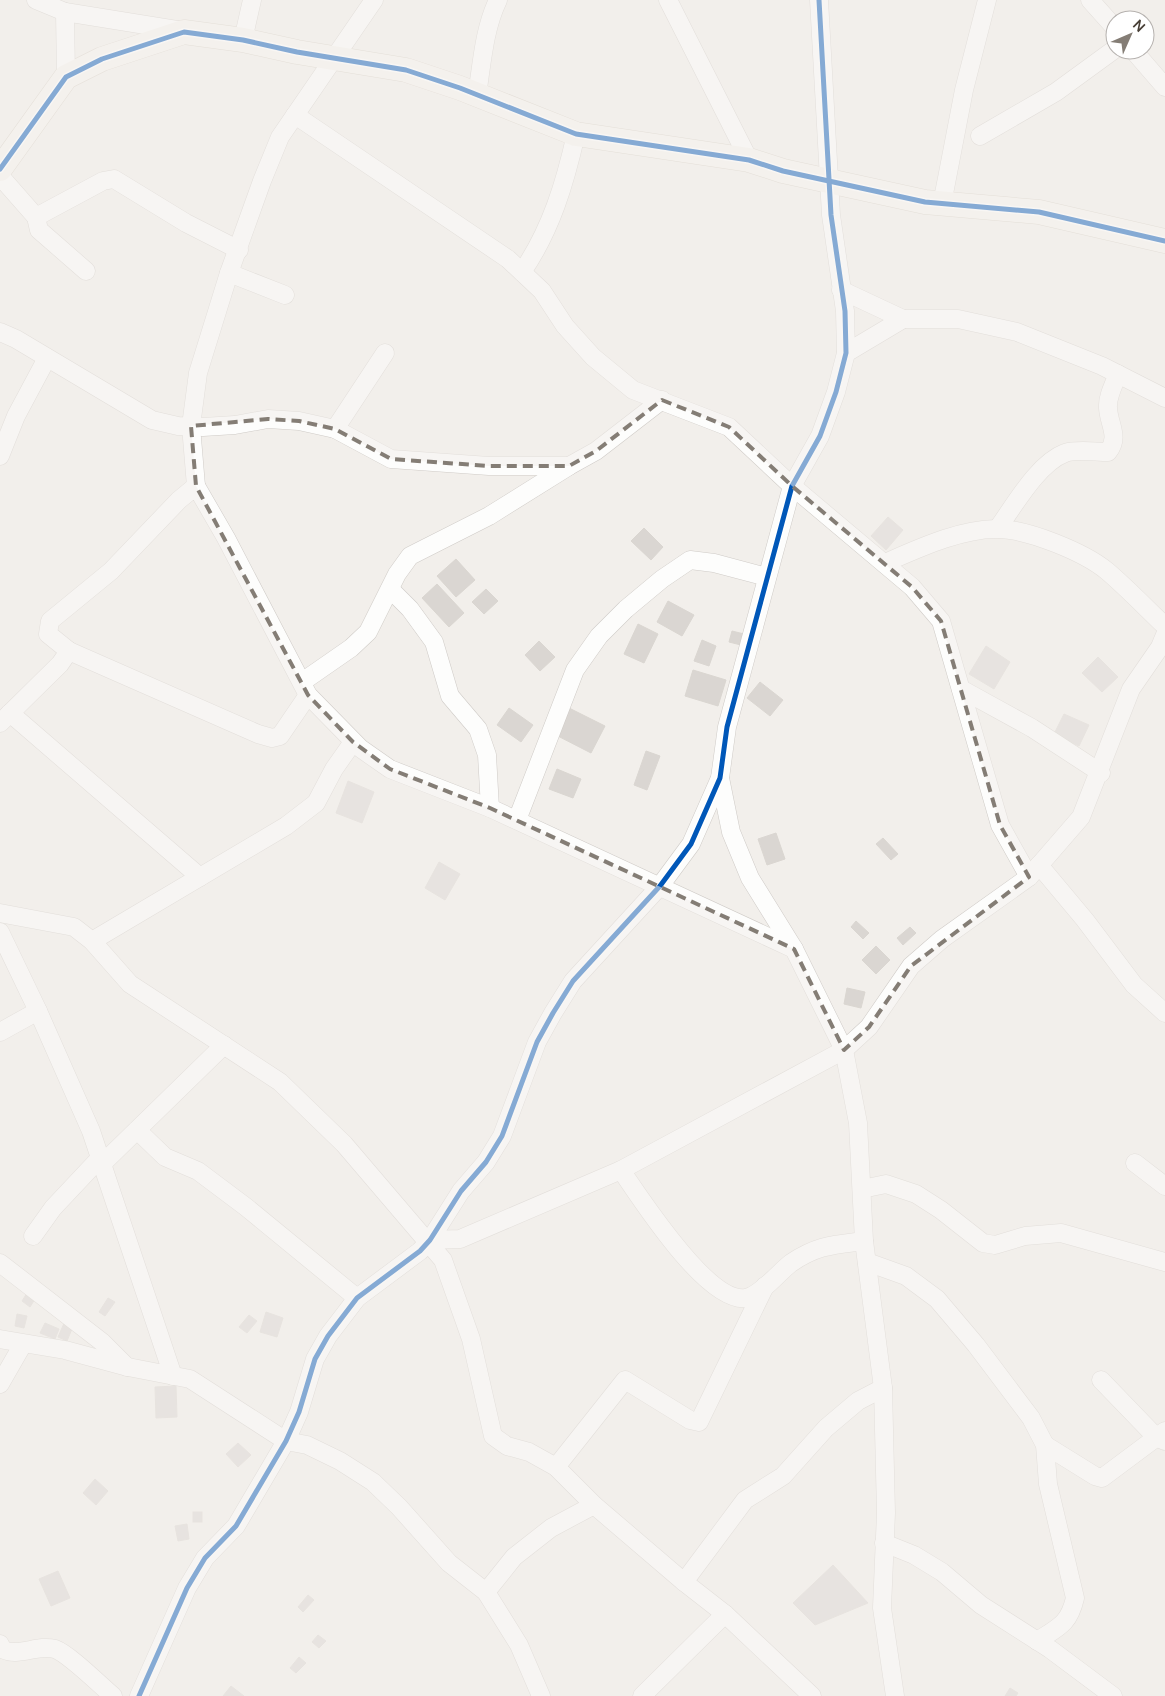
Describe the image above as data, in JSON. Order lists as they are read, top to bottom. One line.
{"north":"top right"}
